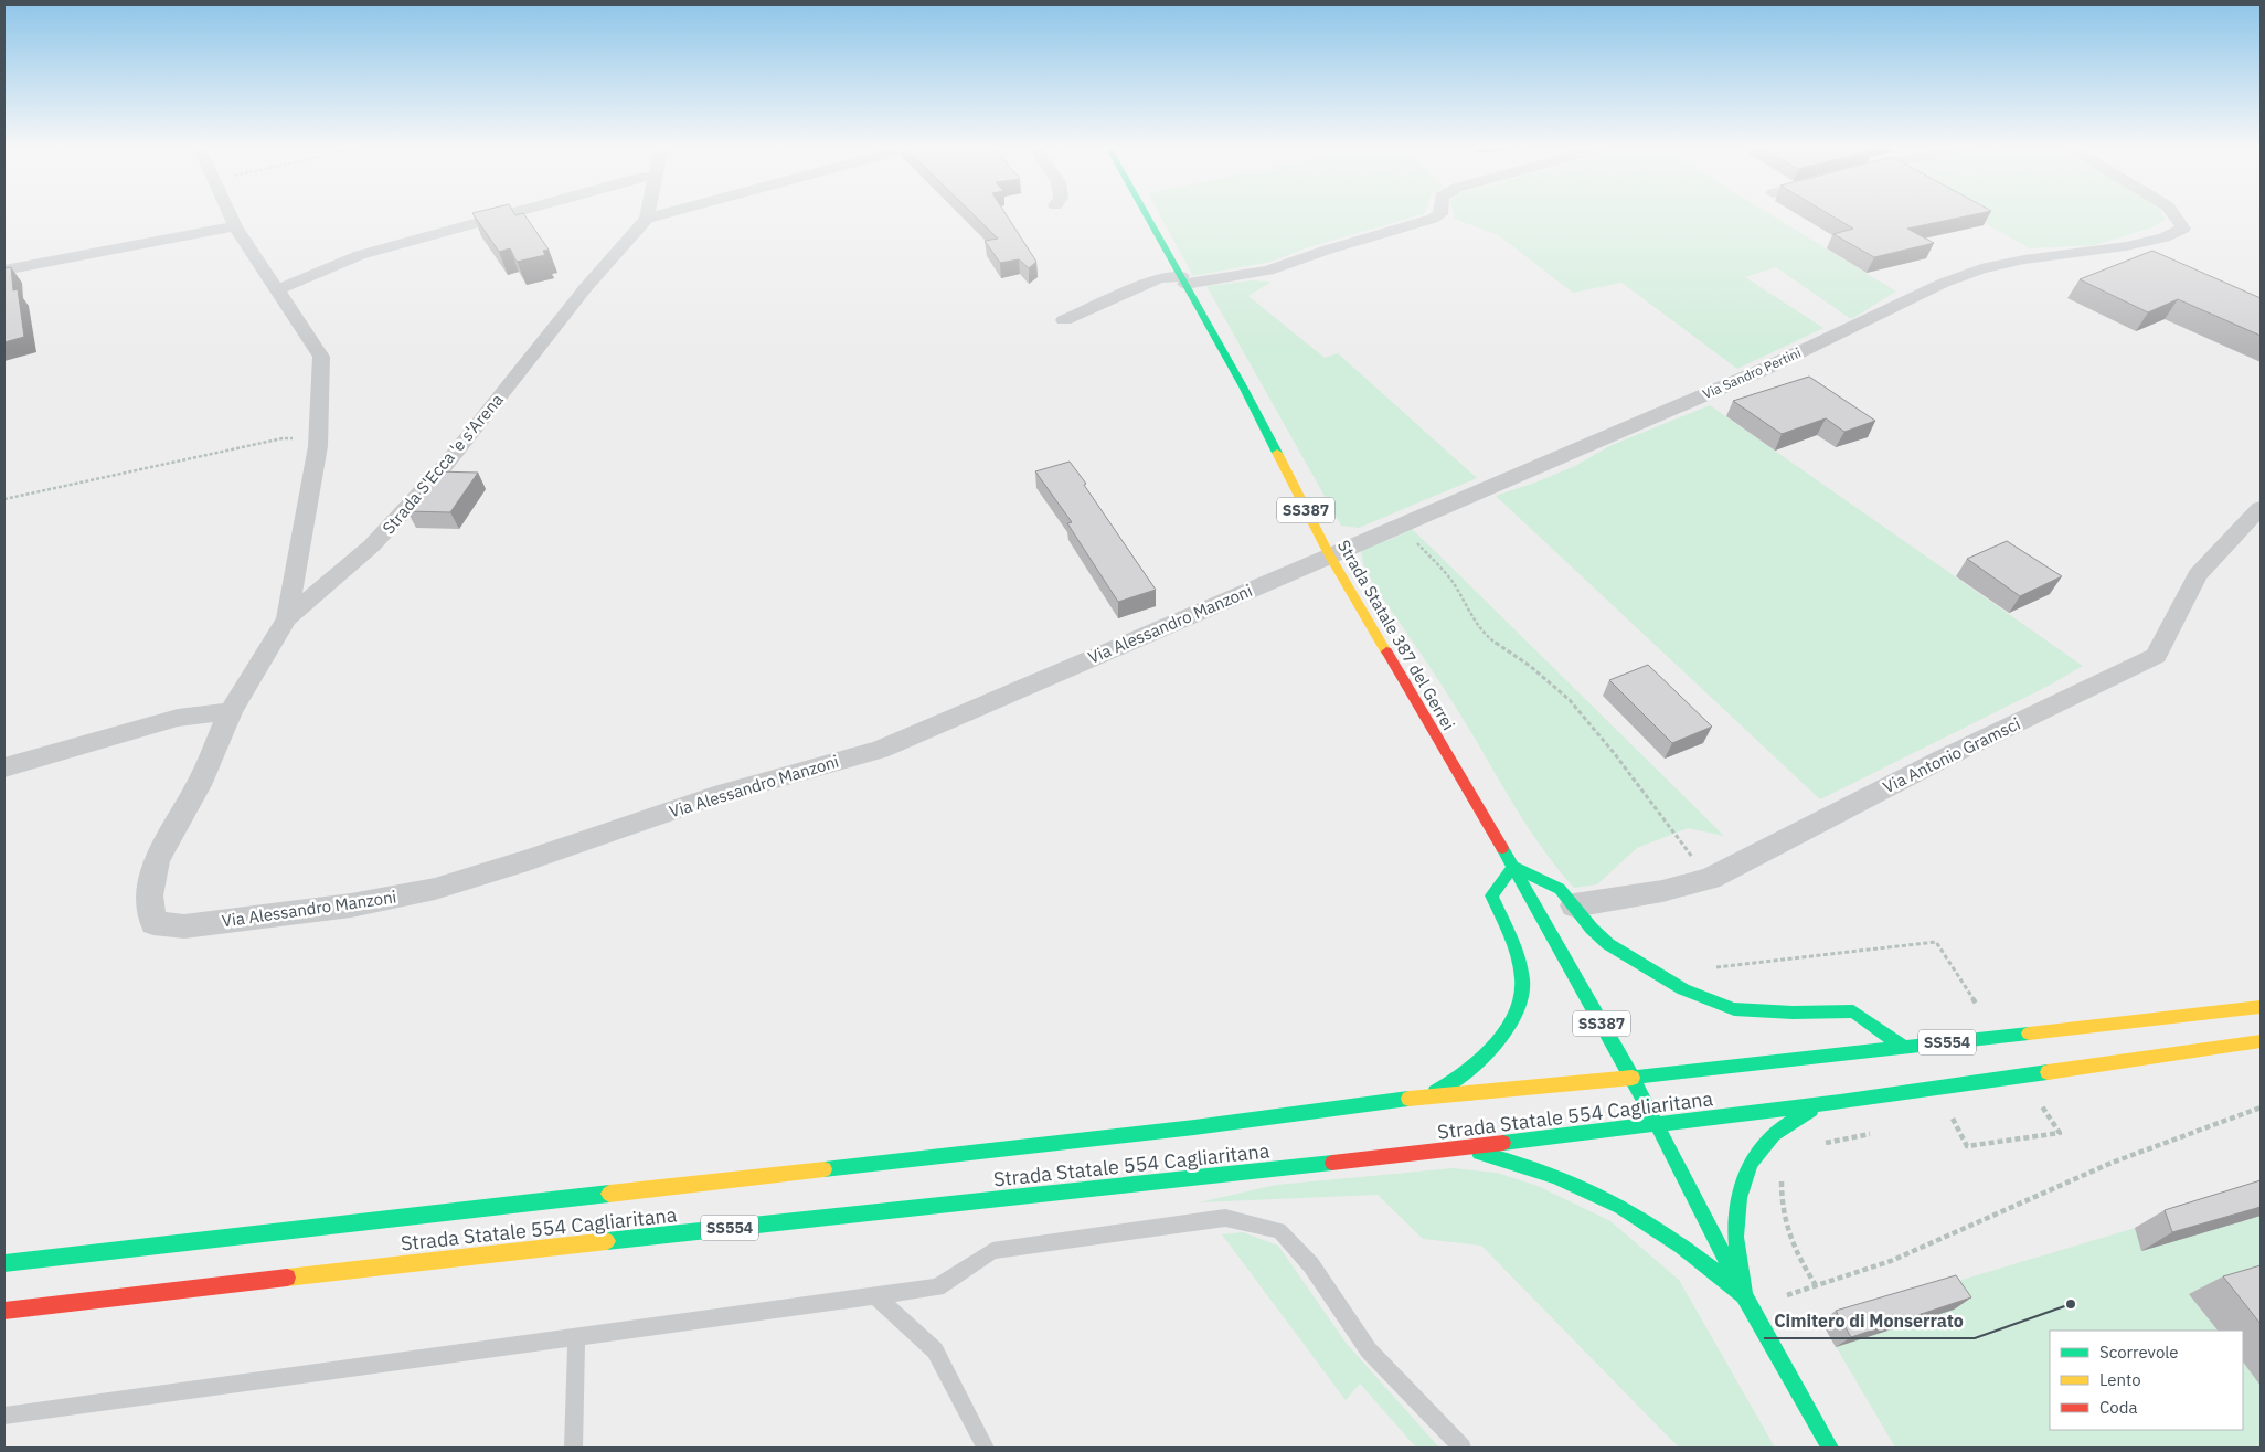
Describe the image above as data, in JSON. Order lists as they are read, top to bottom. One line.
{"streets":{"main road":["SS387","Strada Statale 387 del Gerrei","SS554","Strada Statale 554 Cagliaritana"],"street":["Via Sandro Pertini","Strada S'Ecca 'e s'Arena","Via Alessandro Manzoni","Via Antonio Gramsci"]},"crossings":[["Via Sandro Pertini","Via Alessandro Manzoni"],["Via Sandro Pertini","Strada Statale 387 del Gerrei"],["Strada S'Ecca 'e s'Arena","Via Alessandro Manzoni"],["Via Alessandro Manzoni","Strada Statale 387 del Gerrei"],["Strada Statale 387 del Gerrei","Strada Statale 554 Cagliaritana"]],"places":["Cimitero di Monserrato"],"legend":["Scorrevole","Lento","Coda"]}
